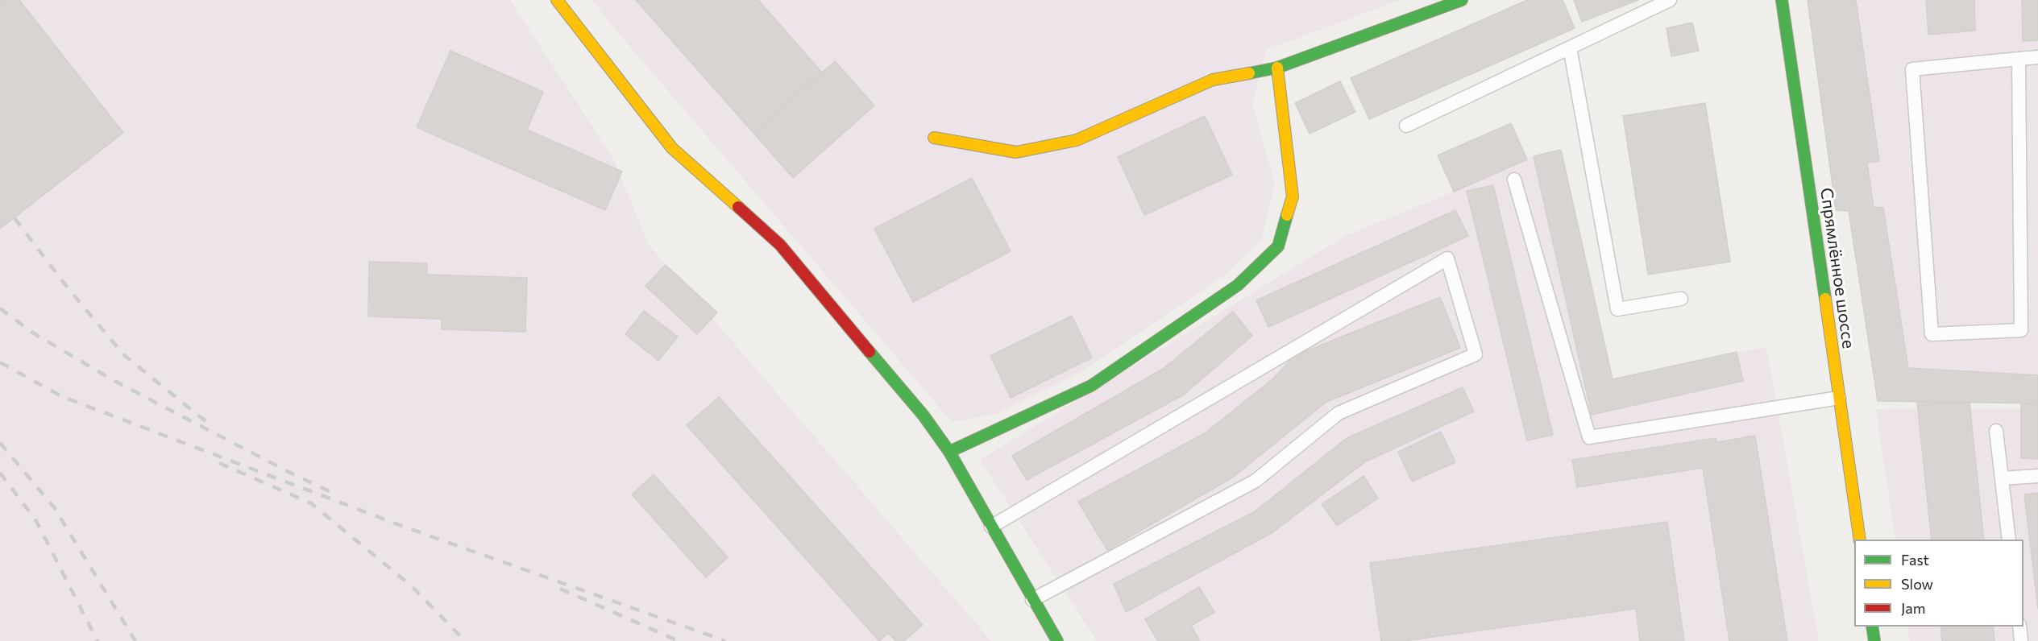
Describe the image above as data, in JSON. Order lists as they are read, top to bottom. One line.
{"streets":{"street":["Спрямлённое шоссе"]},"legend":["Fast","Slow","Jam"]}
